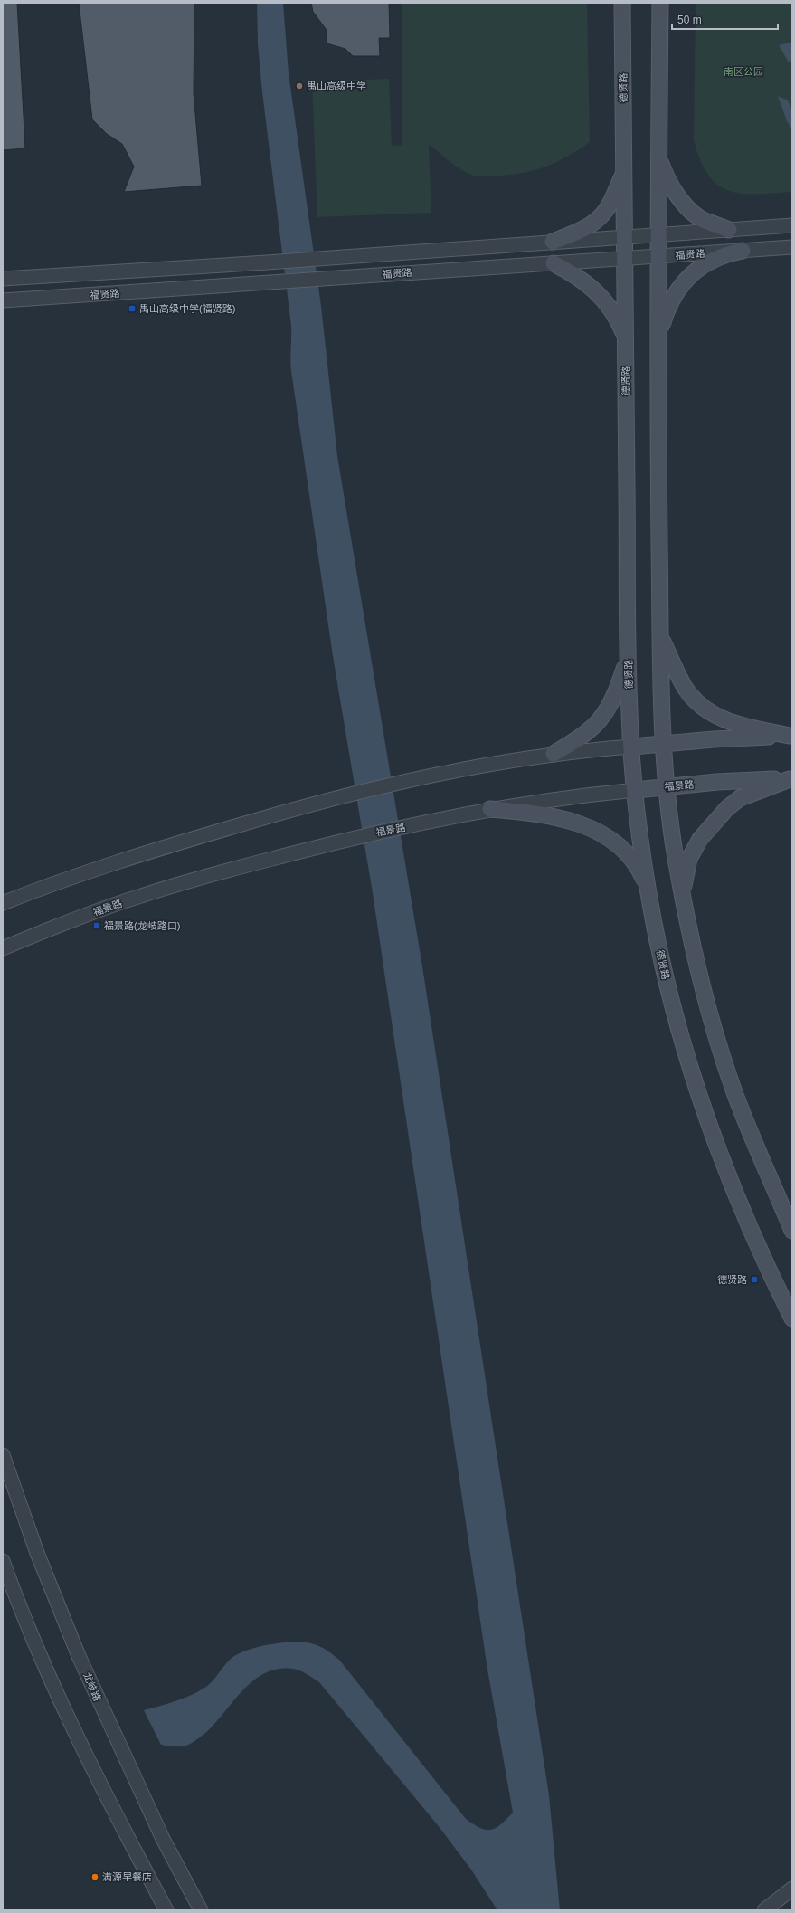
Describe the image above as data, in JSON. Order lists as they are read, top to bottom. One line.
{"streets":{"main road":["德贤路","福景路"],"street":["福贤路","龙岐路"]},"crossings":[["德贤路","福贤路"],["德贤路","福景路"]],"parks":["南区公园"],"places":{"other":["禺山高级中学","满源早餐店"],"transit":["禺山高级中学(福贤路)","福景路(龙岐路口)","德贤路"]},"scale_bar":"50 m"}
